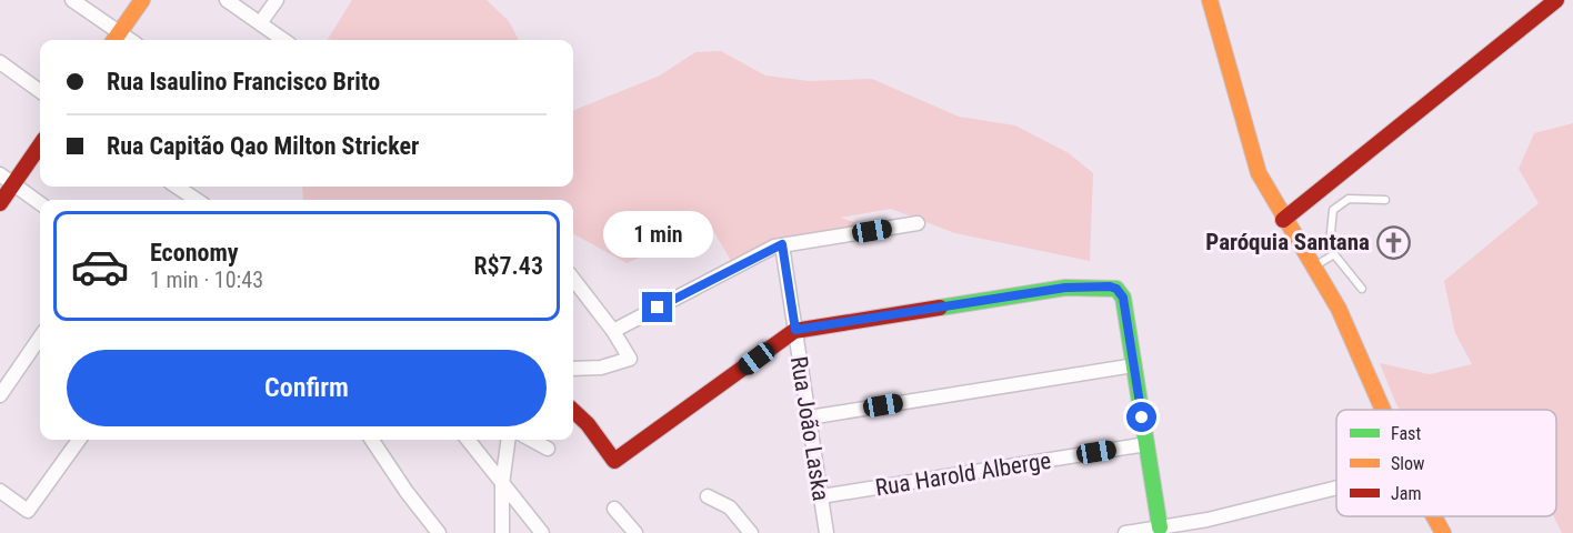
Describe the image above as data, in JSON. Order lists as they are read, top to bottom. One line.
{"streets":{"street":["Rua João Laska","Rua Harold Alberge"]},"crossings":[["Rua João Laska","Rua Harold Alberge"]],"places":{"church":["Paróquia Santana"]},"legend":["Fast","Slow","Jam"],"page":{"banner":["Rua Isaulino Francisco Brito","Rua Capitão Qao Milton Stricker"],"bubble":"1 min","list":[{"name":"Economy","note":"1 min · 10:43","value":"R$7.43"}],"buttons":"Confirm"}}
